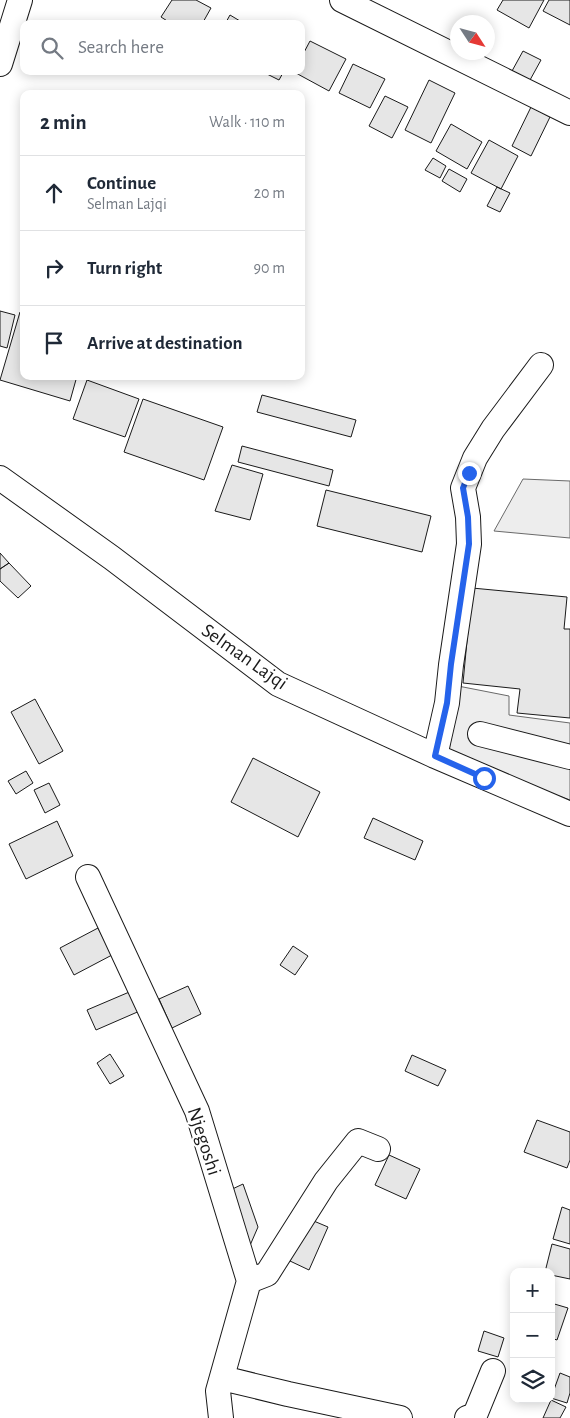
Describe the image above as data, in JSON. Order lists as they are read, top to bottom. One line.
{"streets":{"street":["Selman Lajqi","Njegoshi"]},"north":"bottom right","page":{"search":"Search here","heading":["2 min","Walk · 110 m"],"list":[["Continue","Selman Lajqi","20 m"],["Turn right","90 m"],"Arrive at destination"],"map_buttons":["+","−"]}}
